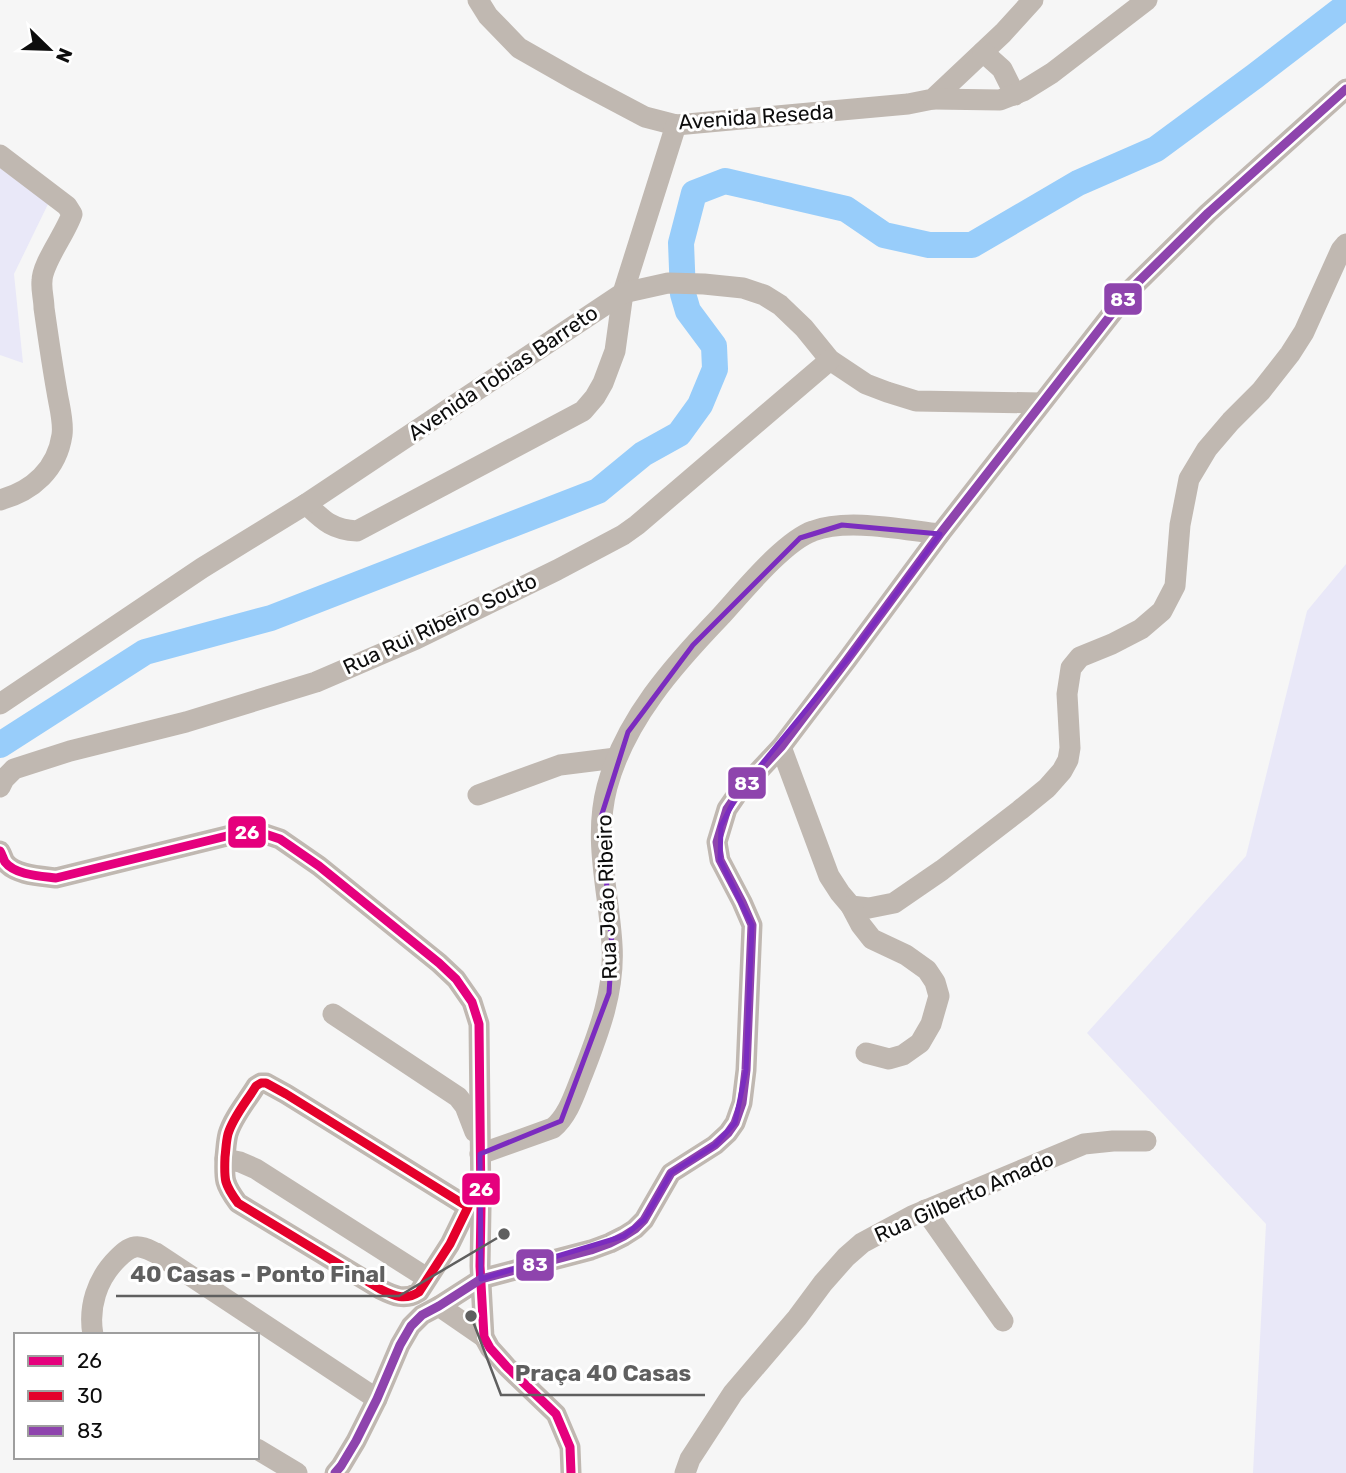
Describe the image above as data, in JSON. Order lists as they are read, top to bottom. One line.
{"streets":{"street":["Avenida Reseda","Avenida Tobias Barreto","Rua Rui Ribeiro Souto","Rua João Ribeiro","Rua Gilberto Amado"]},"crossings":[["Avenida Tobias Barreto","Rua Rui Ribeiro Souto"]],"places":["40 Casas - Ponto Final","Praça 40 Casas"],"lines":["transit line 83","transit line 26","transit line 30"],"legend":["26","30","83"],"north":"bottom right"}
